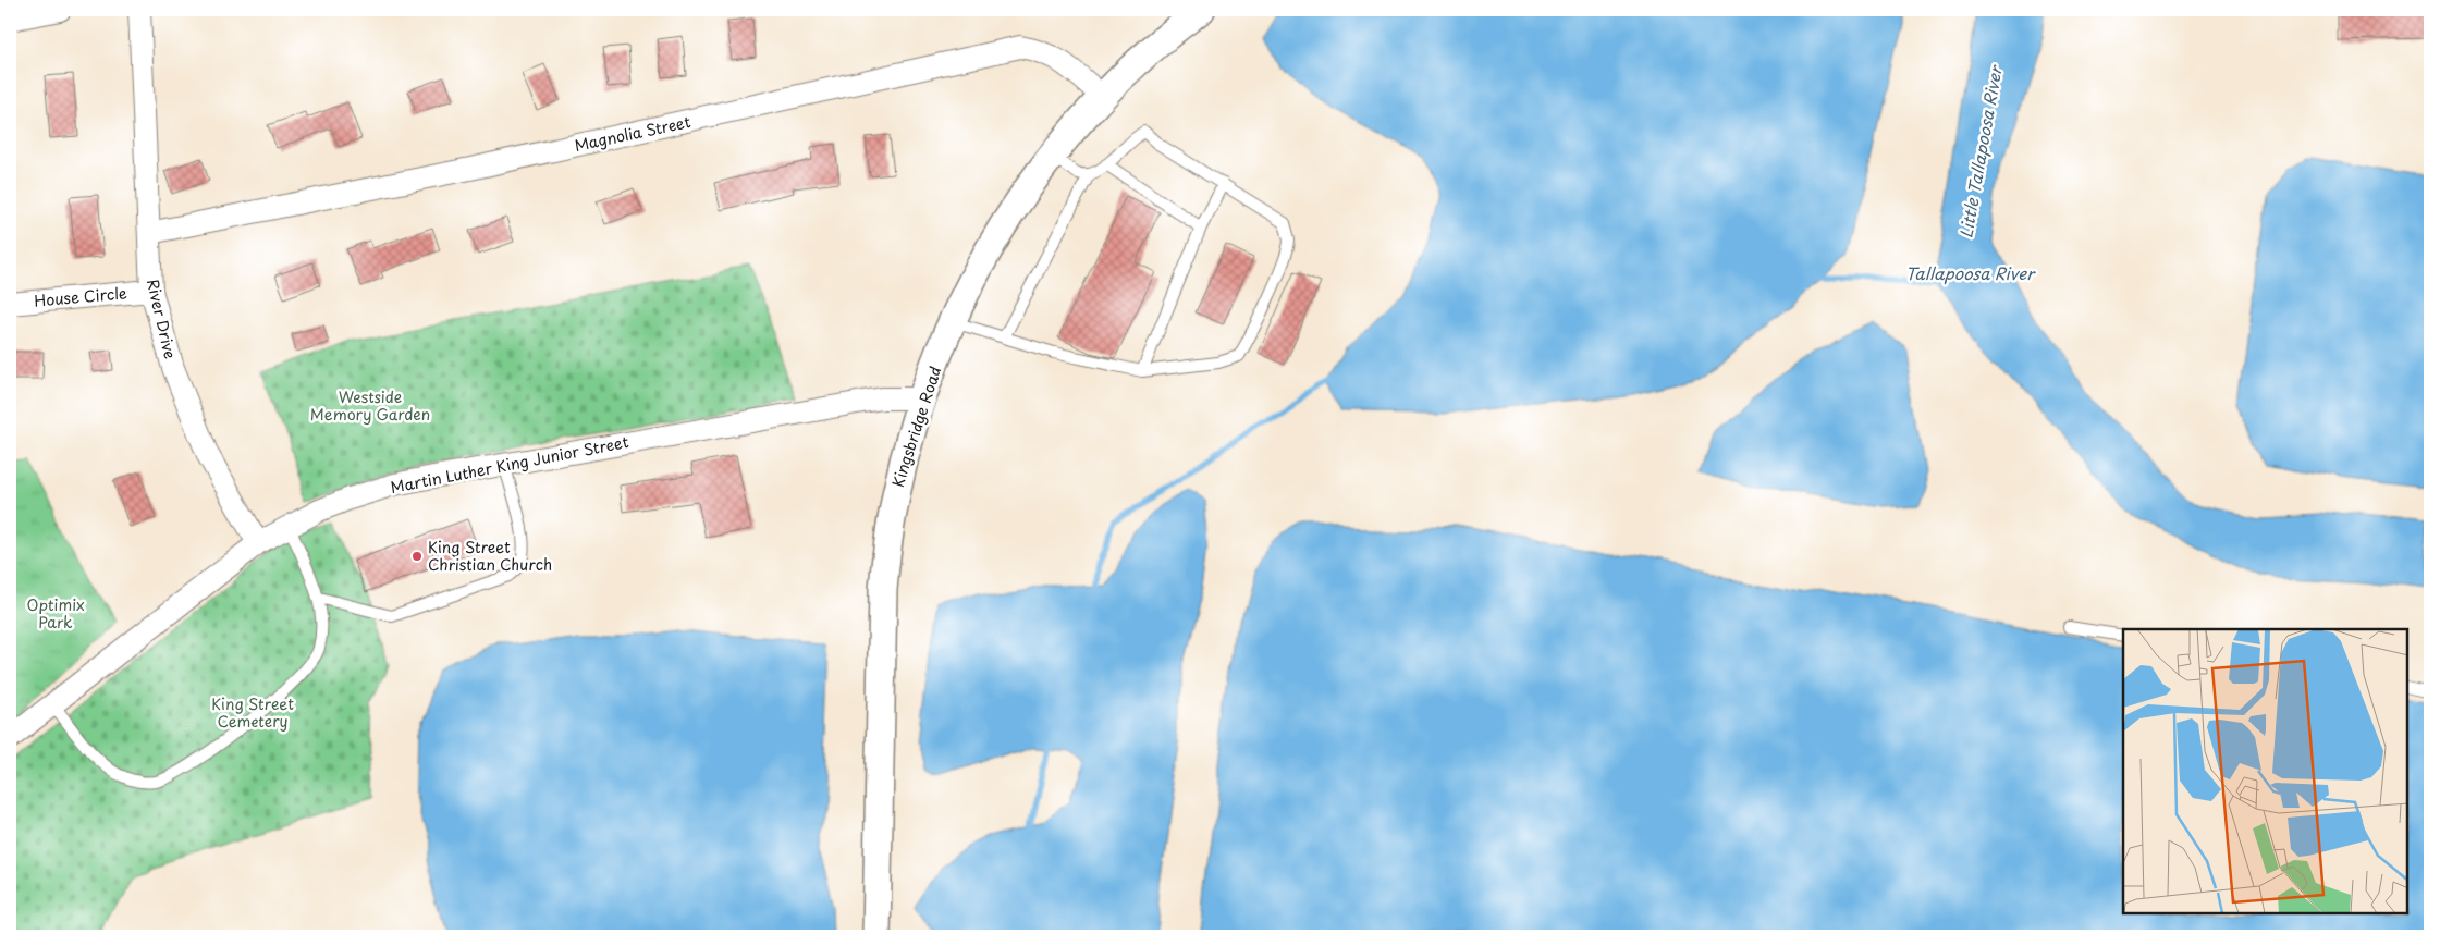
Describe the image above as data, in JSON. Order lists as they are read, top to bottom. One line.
{"streets":{"street":["Magnolia Street","House Circle","River Drive","Kingsbridge Road","Martin Luther King Junior Street"]},"crossings":[["Magnolia Street","River Drive"],["Magnolia Street","Kingsbridge Road"],["House Circle","River Drive"],["River Drive","Martin Luther King Junior Street"],["Kingsbridge Road","Martin Luther King Junior Street"]],"water":["Little Tallapoosa River","Tallapoosa River"],"parks":["Westside Memory Garden","Optimix Park","King Street Cemetery"],"places":["King Street Christian Church"]}
